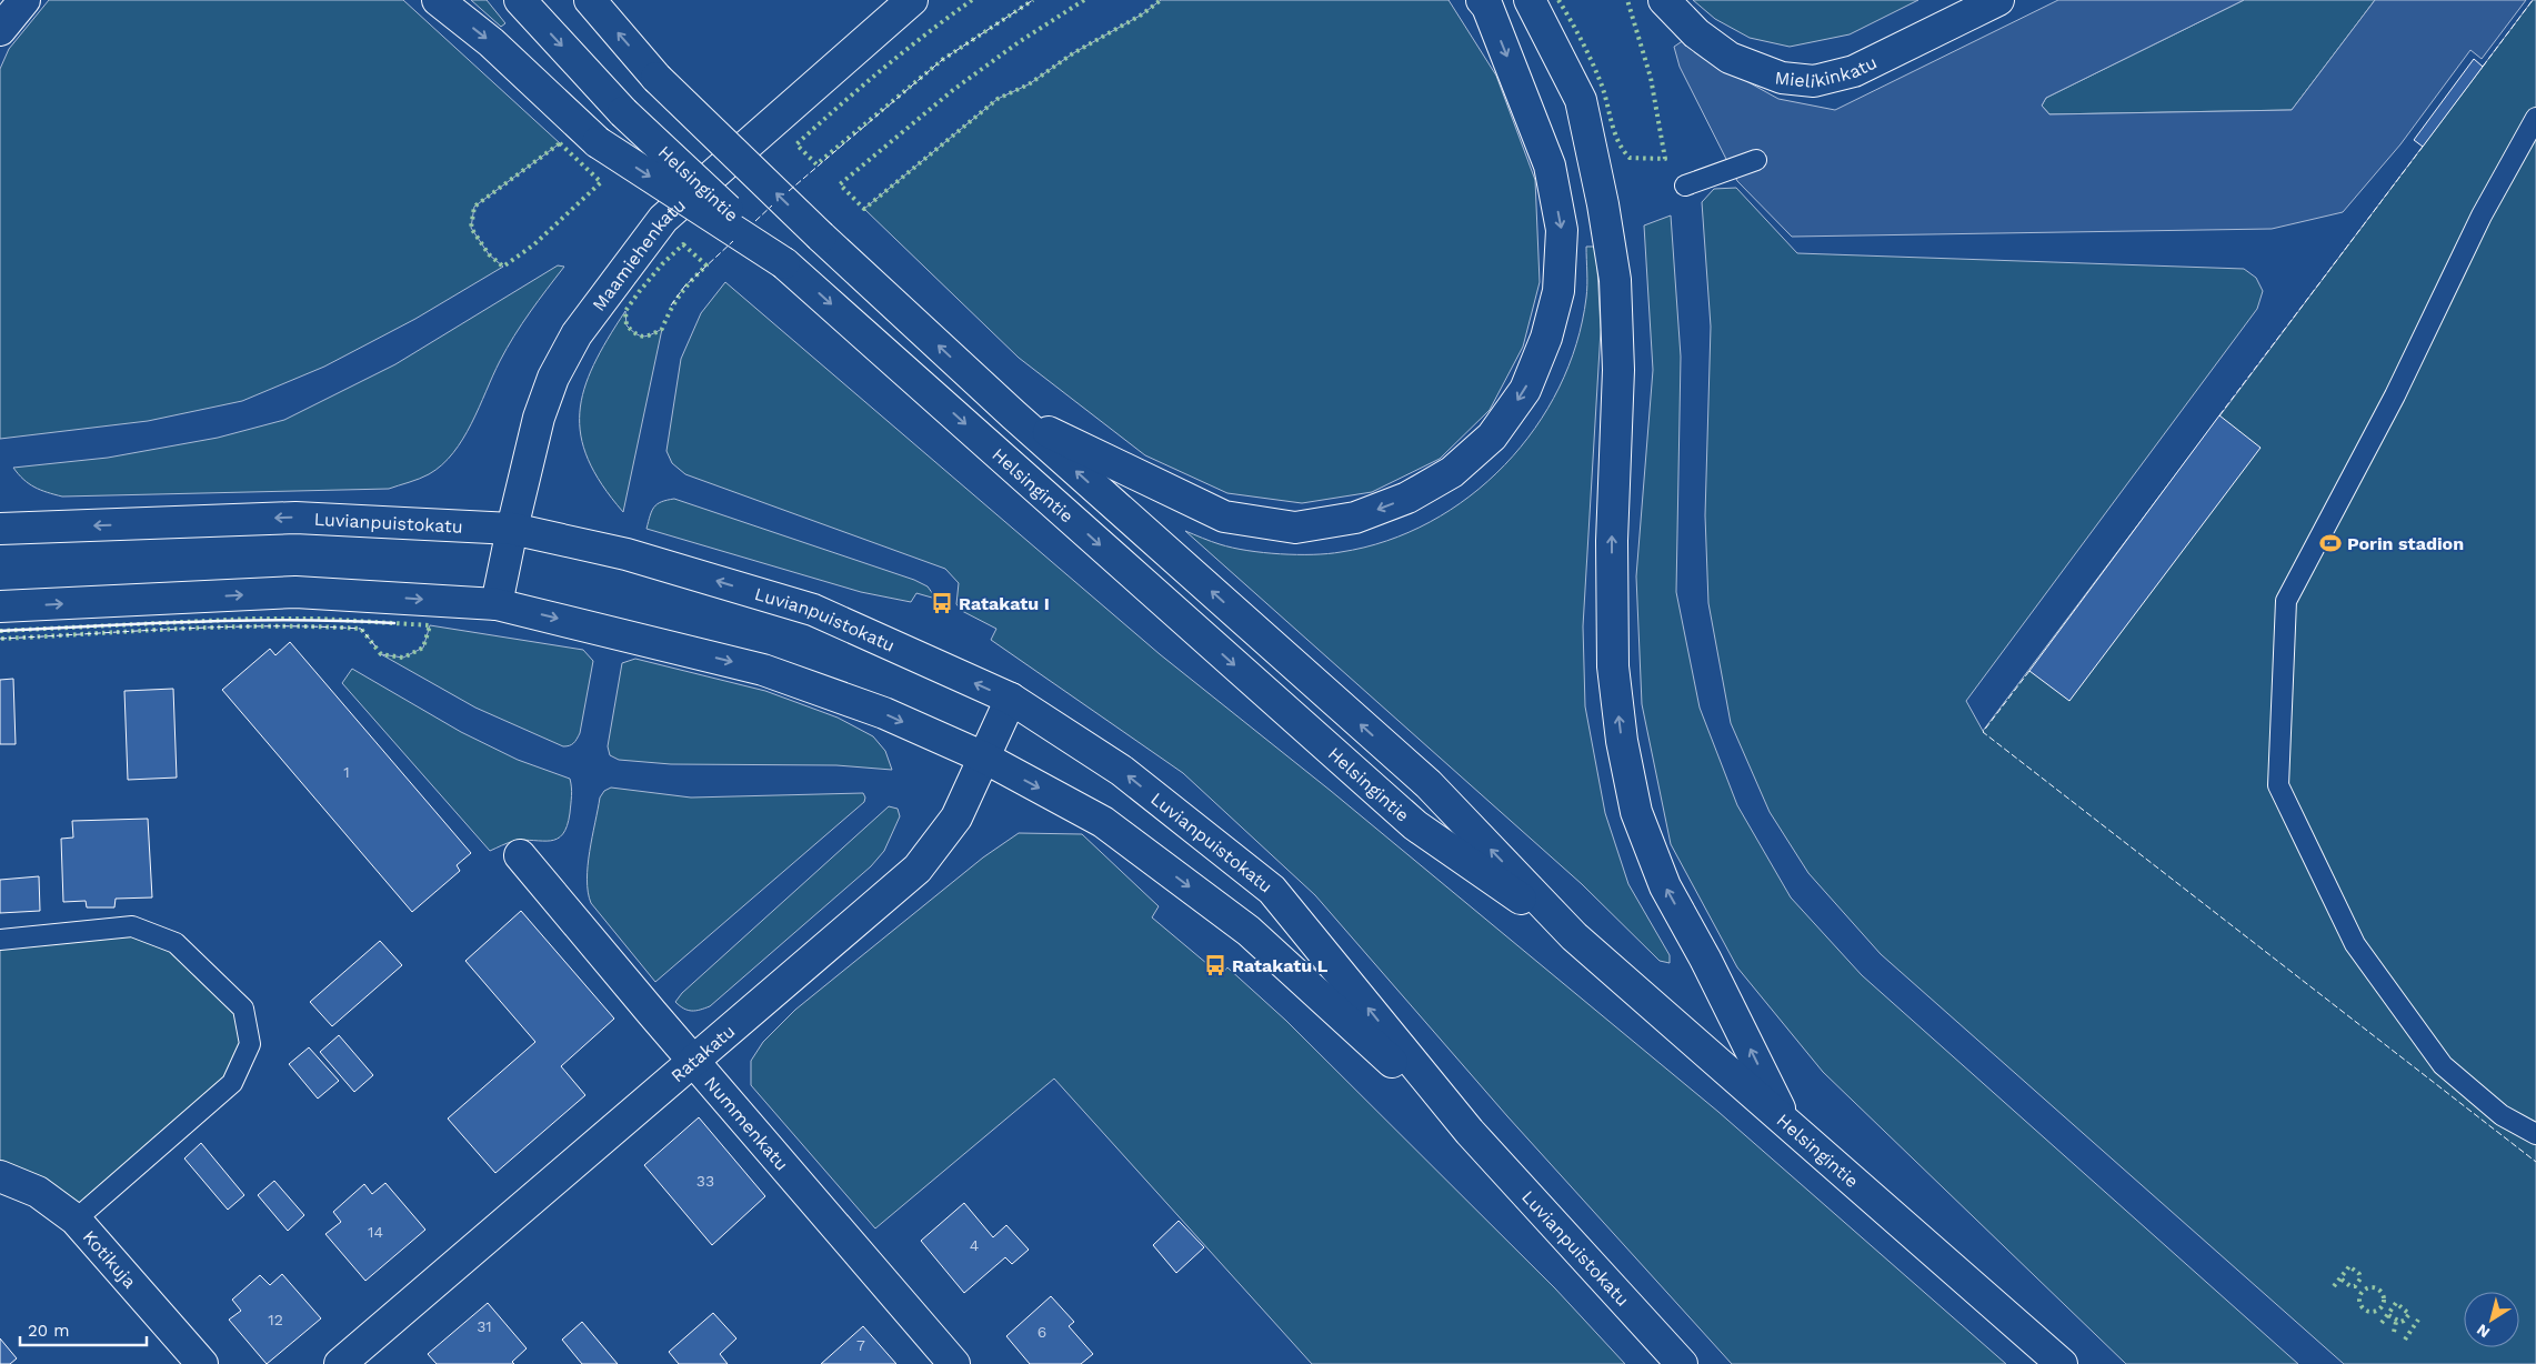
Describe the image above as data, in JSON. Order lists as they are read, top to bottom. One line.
{"streets":{"main road":["Mielikinkatu","Helsingintie","Maamiehenkatu","Luvianpuistokatu","Ratakatu","Nummenkatu","Kotikuja"]},"crossings":[["Maamiehenkatu","Luvianpuistokatu"],["Luvianpuistokatu","Ratakatu"],["Ratakatu","Nummenkatu"]],"places":{"sports":["Porin stadion"],"bus stop":["Ratakatu I","Ratakatu L"]},"house_numbers":["1","33","14","4","12","31","6","7"],"scale_bar":"20 m","north":"bottom left"}
